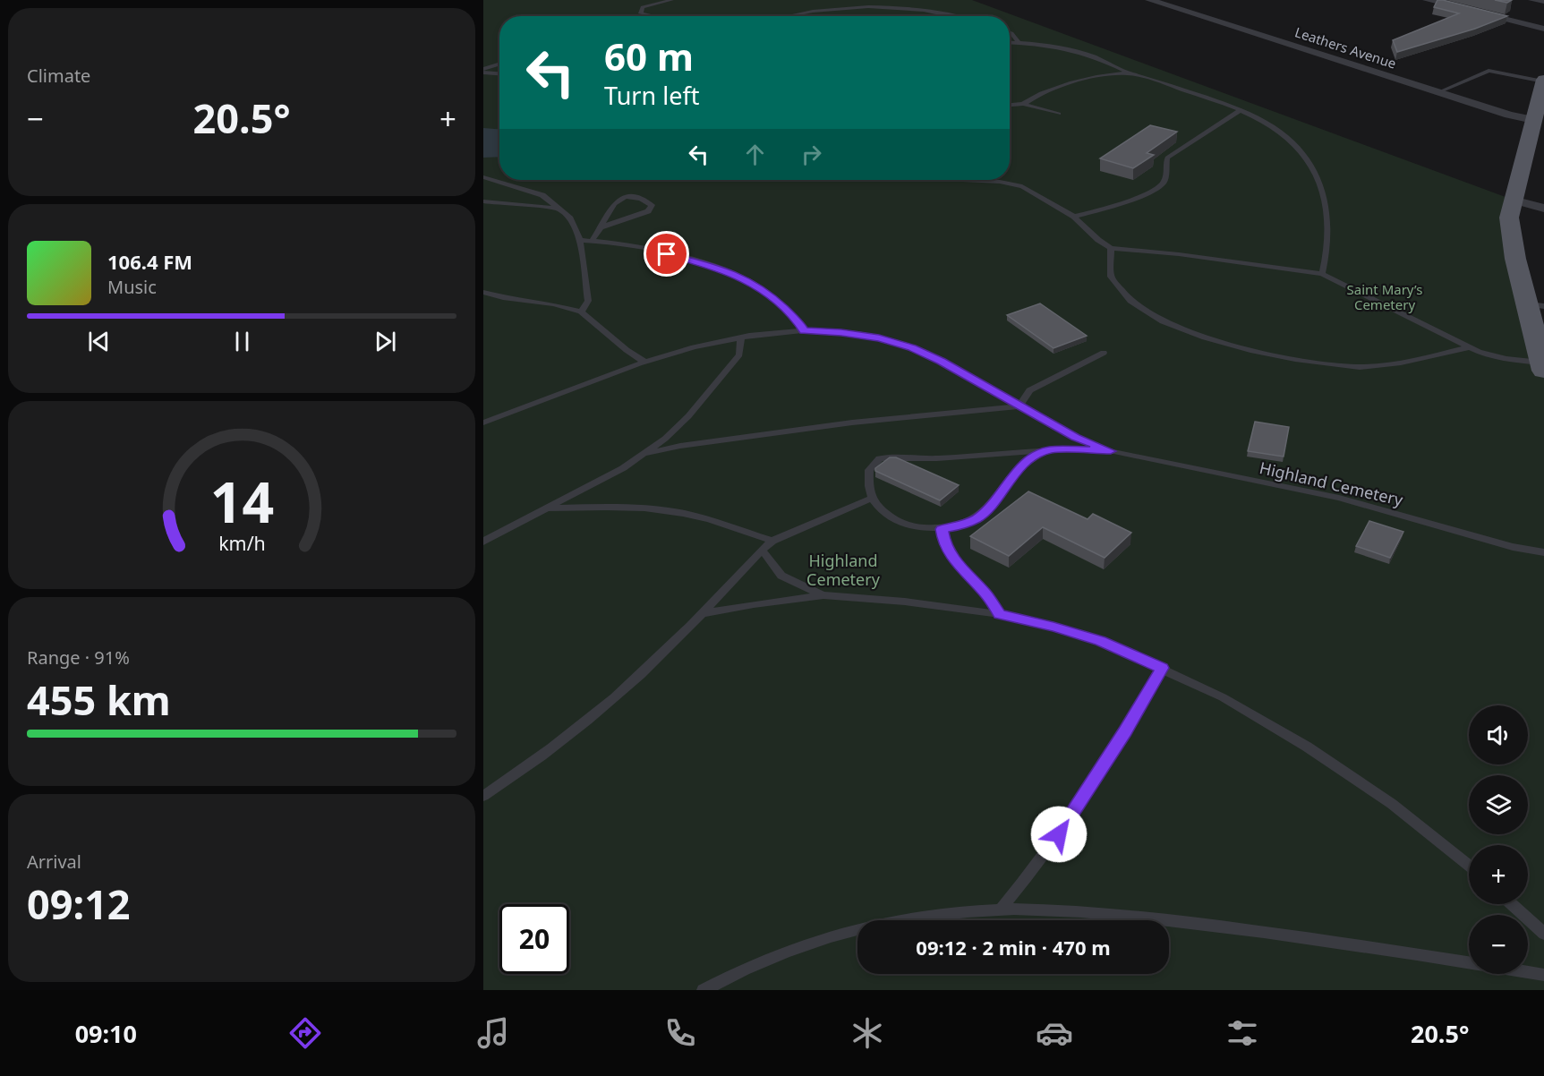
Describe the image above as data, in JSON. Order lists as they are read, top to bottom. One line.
{"streets":{"street":["Leathers Avenue"],"lane":["Highland Cemetery"]},"parks":["Saint Mary’s Cemetery","Highland Cemetery"],"page":{"tile":["Climate",["Range · 91%","455 km"],["Arrival","09:12"]],"turn":["60 m","Turn left"],"heat":["−","20.5°","+"],"song":["106.4 FM","Music"],"map_buttons":["+","−"],"limit":"20","trip":"09:12 · 2 min · 470 m","tabs":["09:10","20.5°"],"gauge":["14","km/h"]}}
